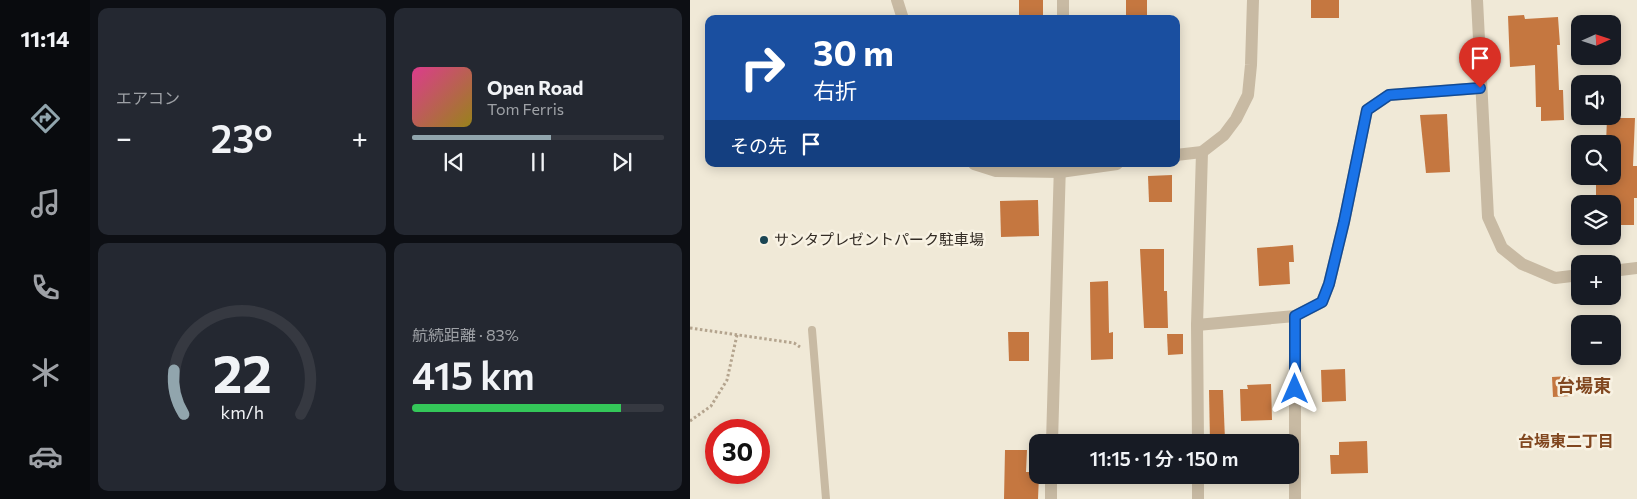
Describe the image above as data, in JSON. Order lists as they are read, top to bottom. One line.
{"districts":["台場東","台場東二丁目"],"places":["サンタプレゼントパーク駐車場"],"north":"right","page":{"tabs":"11:14","tile":["エアコン",["航続距離 · 83%","415 km"]],"map_buttons":["+","−"],"turn":["30 m","右折"],"song":["Open Road","Tom Ferris"],"heat":["−","23°","+"],"then":"その先","limit":"30","trip":"11:15 · 1 分 · 150 m","gauge":["22","km/h"]}}
